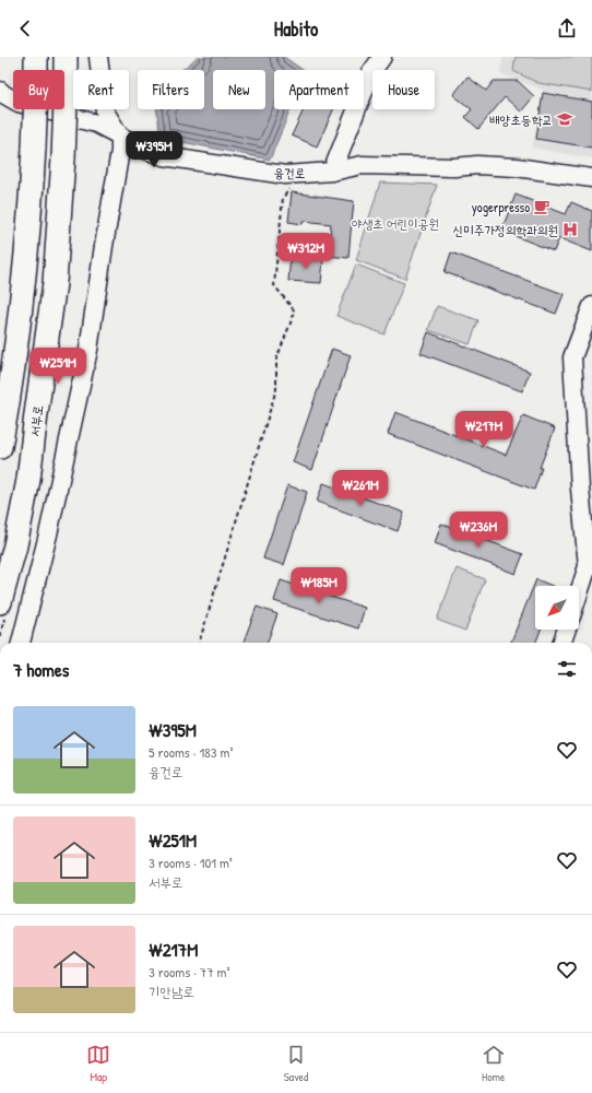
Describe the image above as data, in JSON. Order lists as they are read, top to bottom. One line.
{"streets":{"main road":["서부로"],"street":["융건로"]},"parks":["야생초 어린이공원"],"places":{"school or university":["배양초등학교"],"cafe":["yogerpresso"],"hospital":["신미주가정의학과의원"]},"north":"bottom left","page":{"header":"Habito","chip":["Buy","Rent","Filters","New","Apartment","House"],"price":["₩395M","₩312M","₩251M","₩217M","₩261M","₩236M","₩185M"],"heading":"7 homes","list":[{"name":"₩395M","note":"5 rooms · 183 m² · 융건로"},{"name":"₩251M","note":"3 rooms · 101 m² · 서부로"},{"name":"₩217M","note":"3 rooms · 77 m² · 기안남로"}],"tabs":["Map","Saved","Home"]}}
